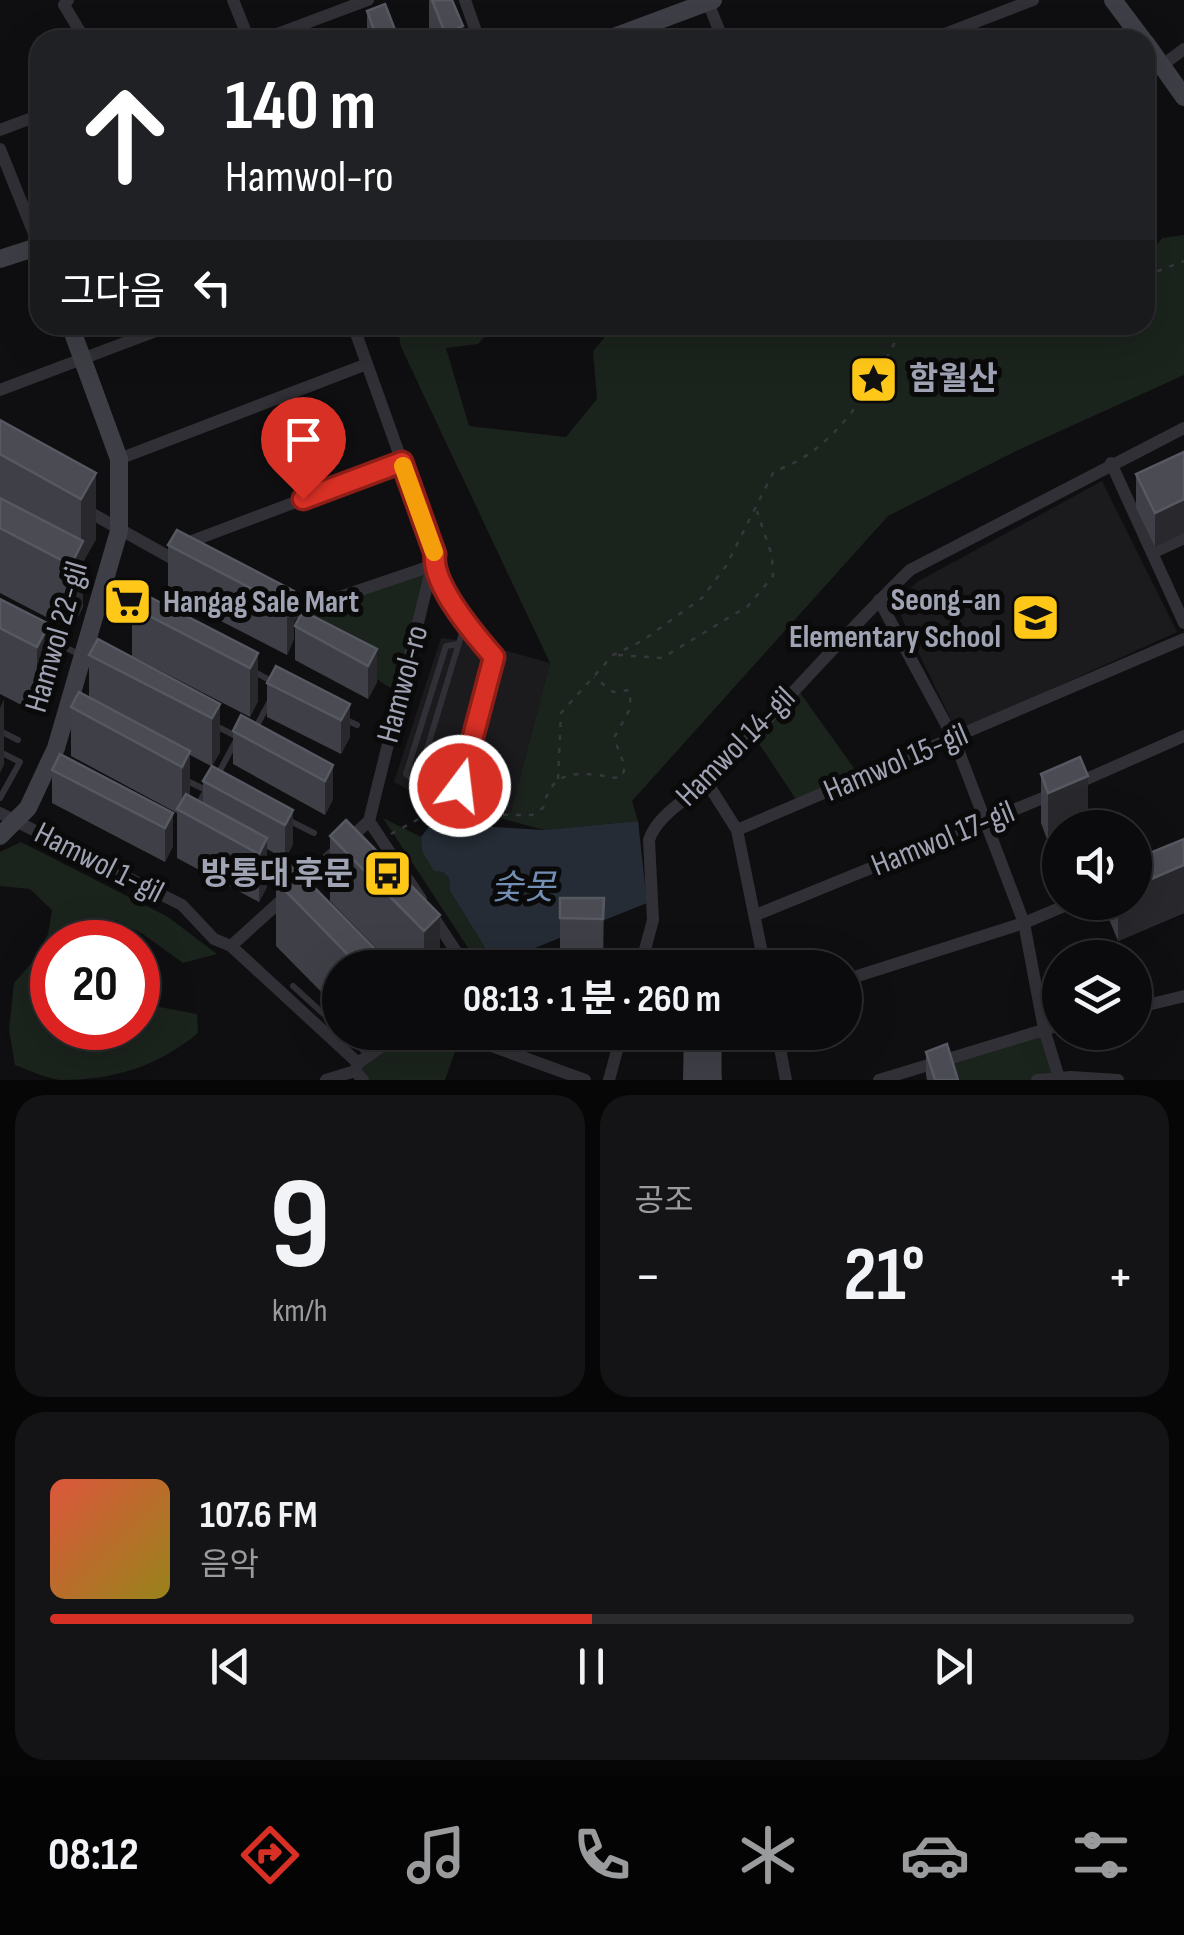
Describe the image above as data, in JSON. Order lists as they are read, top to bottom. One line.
{"streets":{"street":["Hamwol 22-gil","Hamwol-ro","Hamwol 14-gil","Hamwol 15-gil","Hamwol 17-gil","Hamwol 1-gil"]},"crossings":[["Hamwol 22-gil","Hamwol 1-gil"]],"water":["숯못"],"places":{"place":["함월산"],"supermarket":["Hangag Sale Mart"],"school or university":["Seong-an Elementary School"],"bus stop":["방통대 후문"]},"page":{"turn":["140 m","Hamwol-ro"],"then":"그다음","limit":"20","trip":"08:13 · 1 분 · 260 m","tile":[["9","km/h"],"공조"],"heat":["−","21°","+"],"song":["107.6 FM","음악"],"tabs":"08:12"}}
